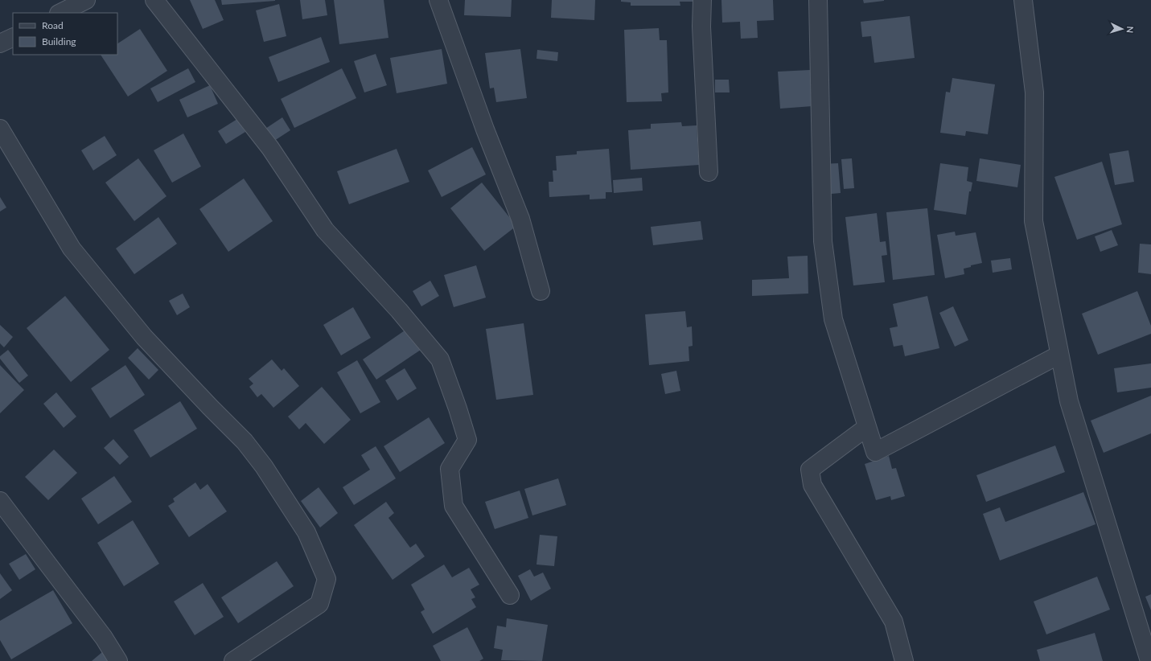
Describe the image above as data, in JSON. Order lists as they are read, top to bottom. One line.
{"legend":["Road","Building"],"north":"right"}
